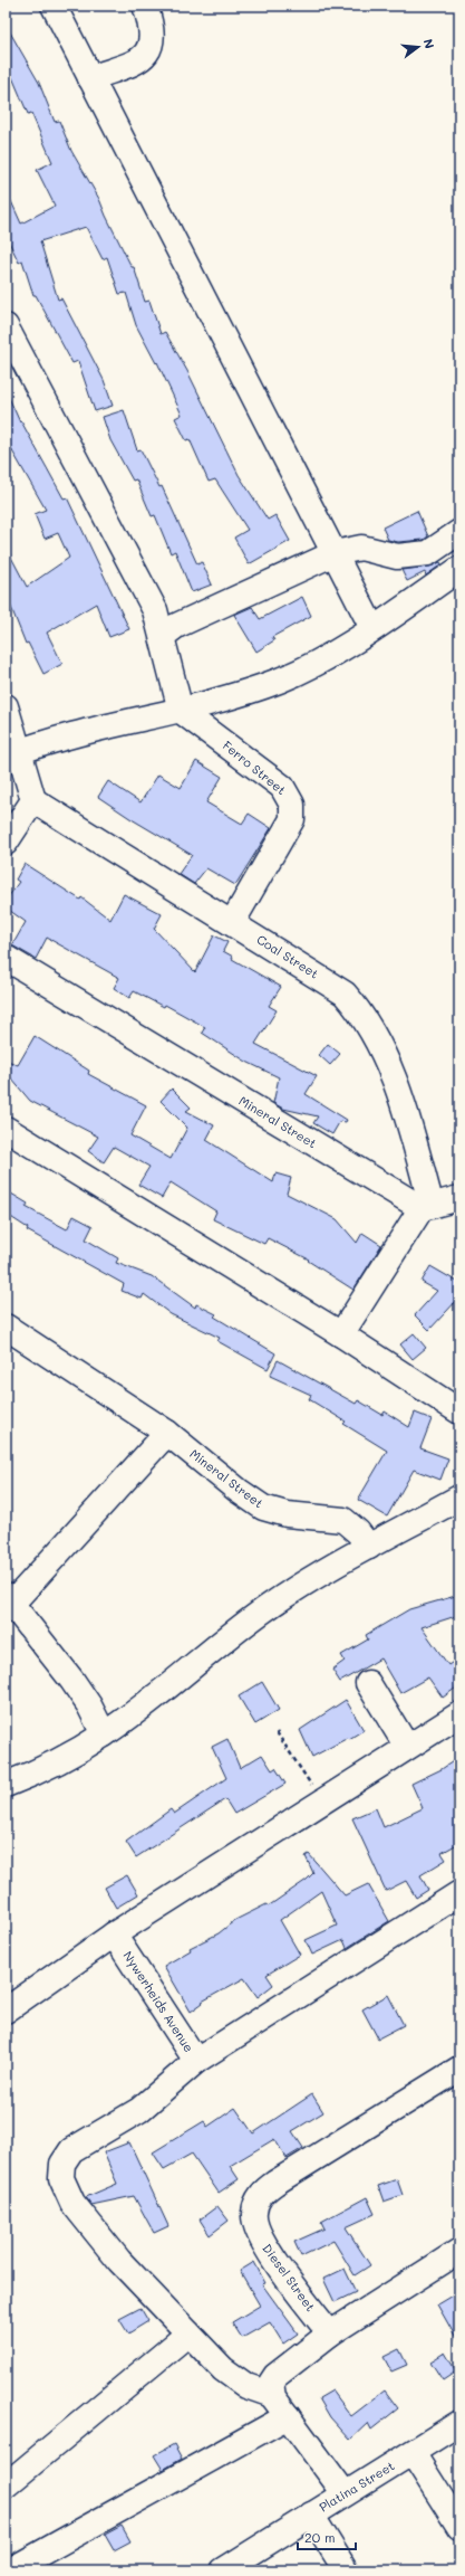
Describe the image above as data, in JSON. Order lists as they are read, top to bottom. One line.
{"streets":{"street":["Ferro Street","Coal Street","Mineral Street","Nywerheids Avenue","Diesel Street","Platina Street"]},"crossings":[["Ferro Street","Coal Street"],["Coal Street","Mineral Street"]],"scale_bar":"20 m","north":"right"}
